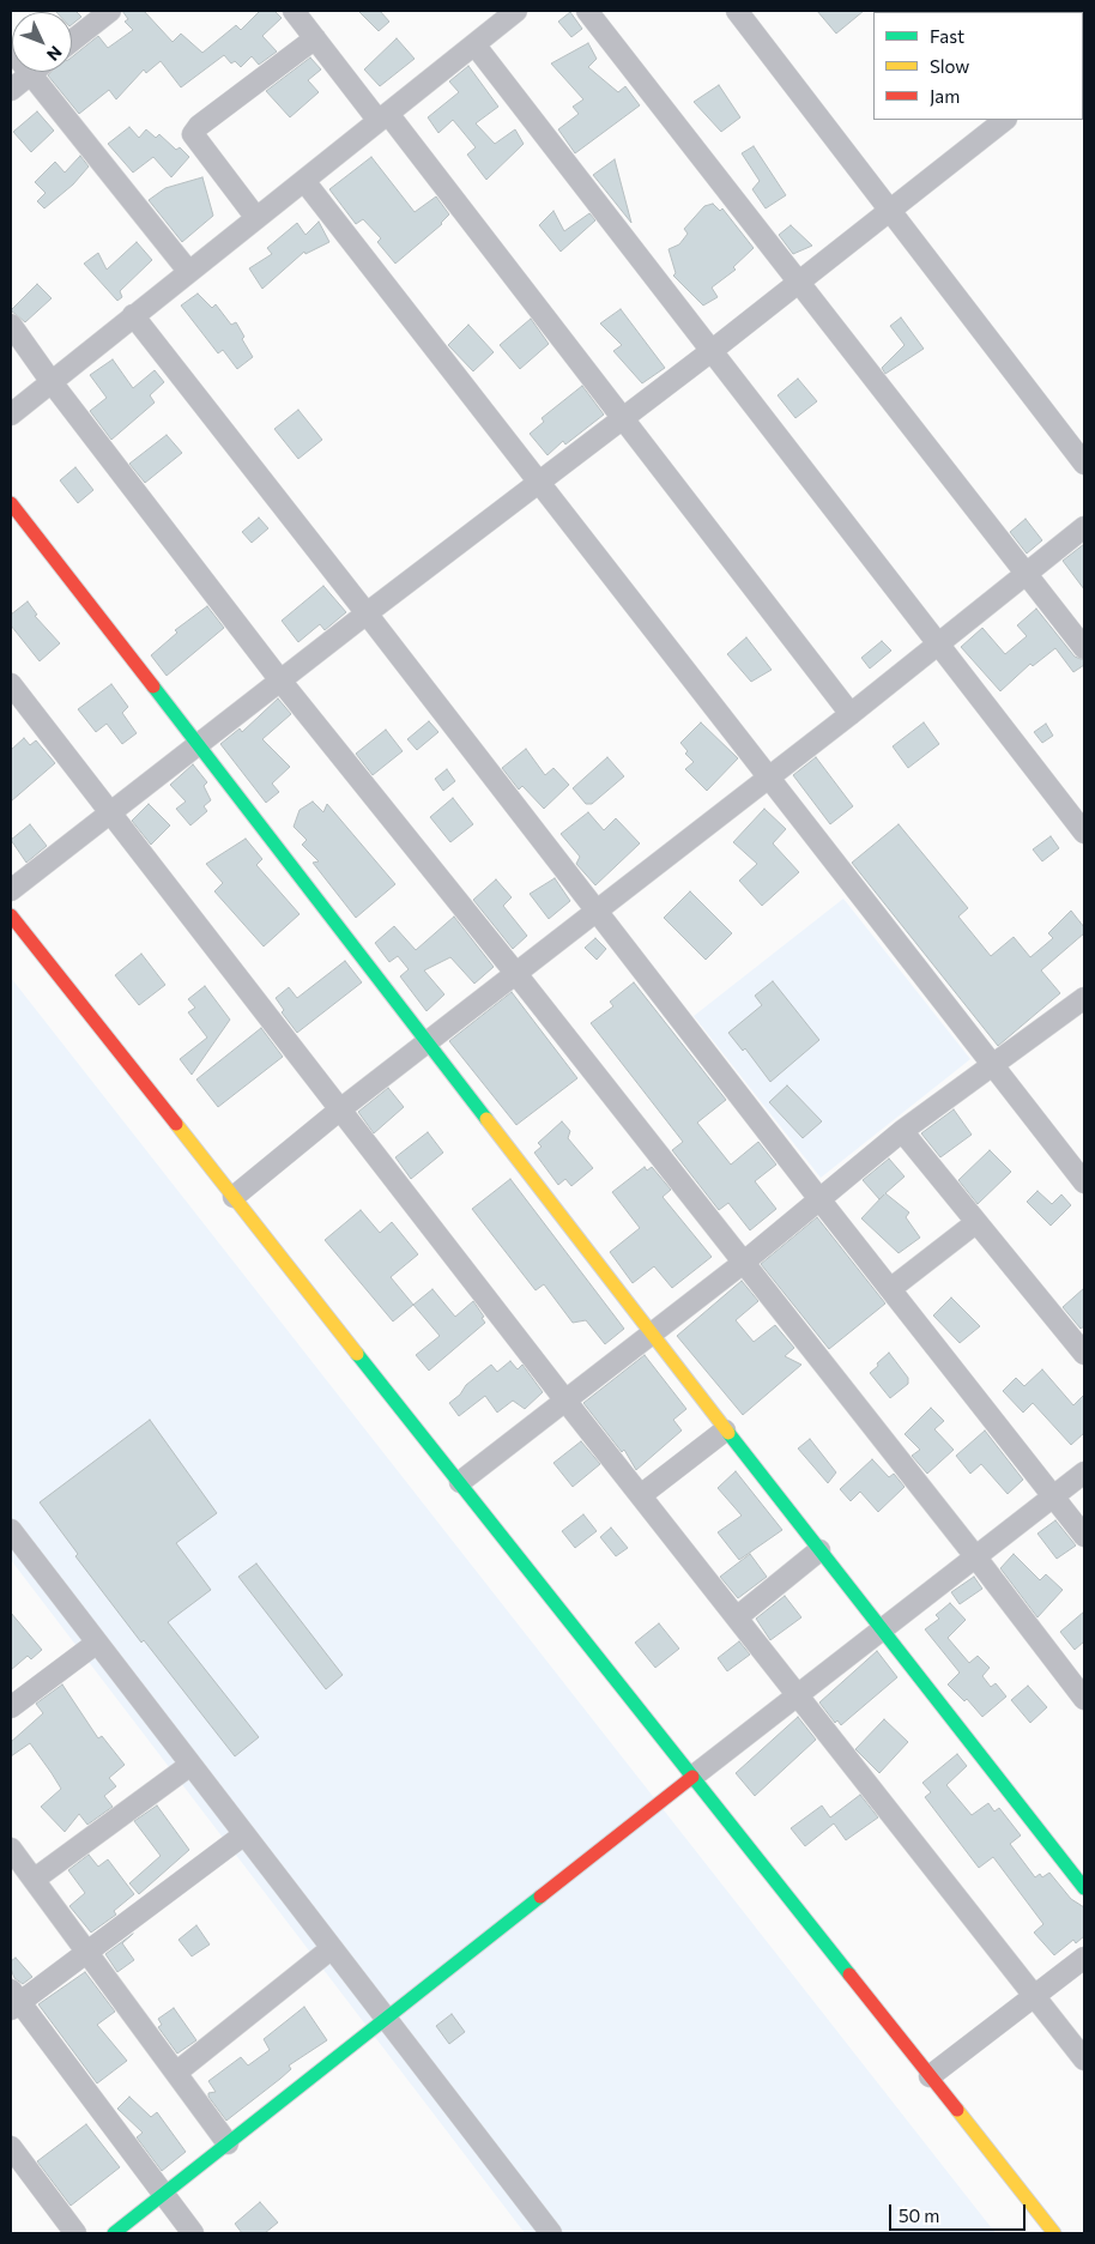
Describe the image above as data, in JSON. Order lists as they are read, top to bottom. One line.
{"legend":["Fast","Slow","Jam"],"scale_bar":"50 m","north":"bottom right"}
